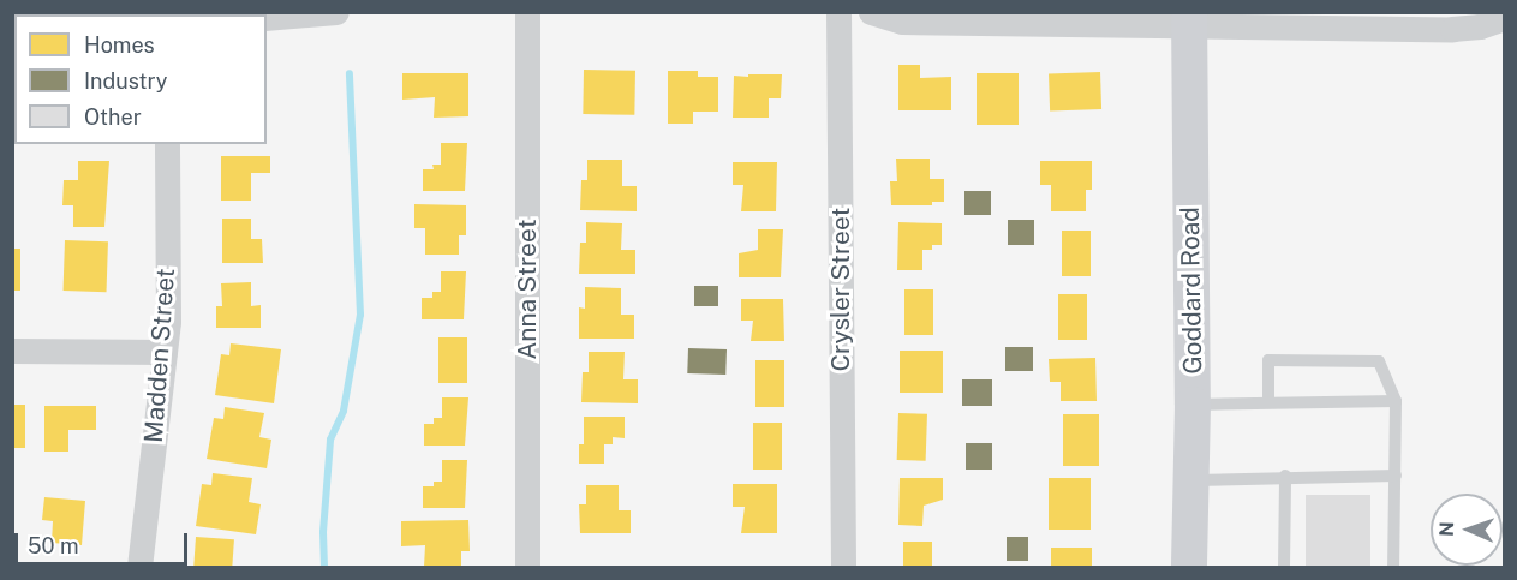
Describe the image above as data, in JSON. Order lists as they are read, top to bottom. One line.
{"streets":{"main road":["Goddard Road"],"street":["Anna Street","Crysler Street","Madden Street"]},"legend":["Homes","Industry","Other"],"scale_bar":"50 m","north":"left"}
